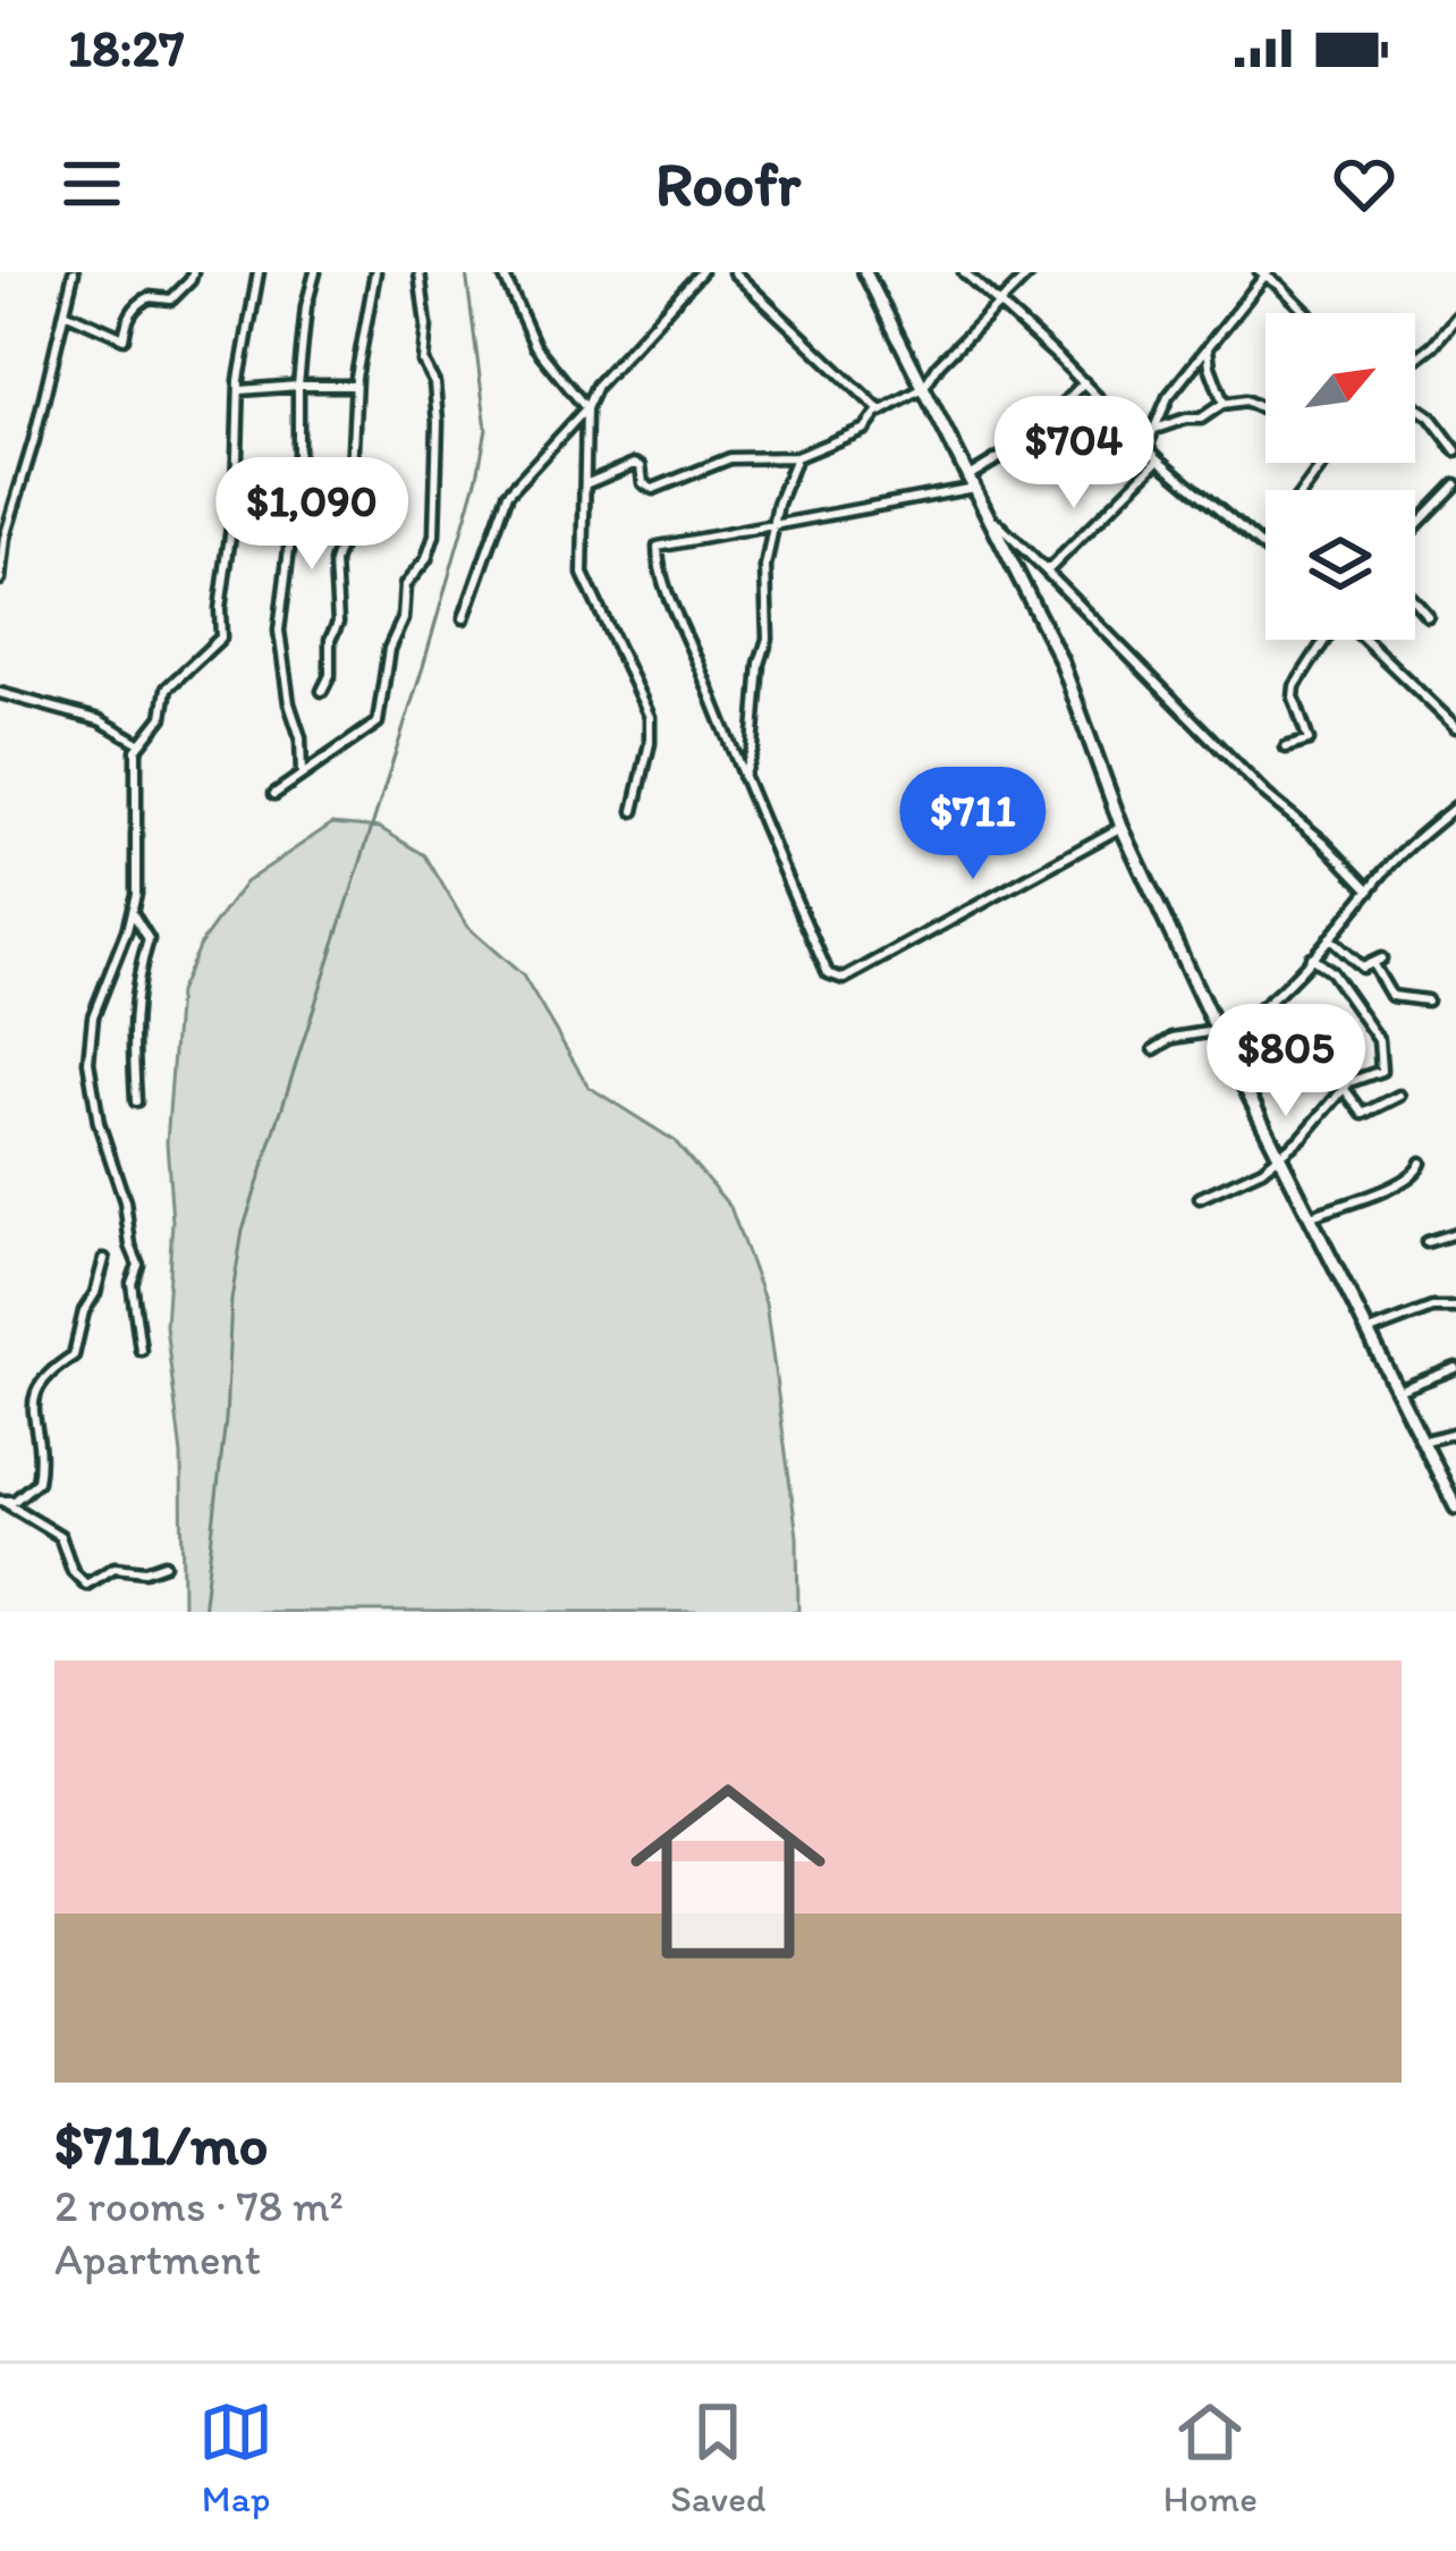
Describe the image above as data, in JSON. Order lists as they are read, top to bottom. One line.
{"north":"top right","page":{"status":"18:27","header":"Roofr","price":["$704","$1,090","$711","$805"],"list":[{"name":"$711/mo","note":"2 rooms · 78 m² · Apartment"}],"tabs":["Map","Saved","Home"]}}
